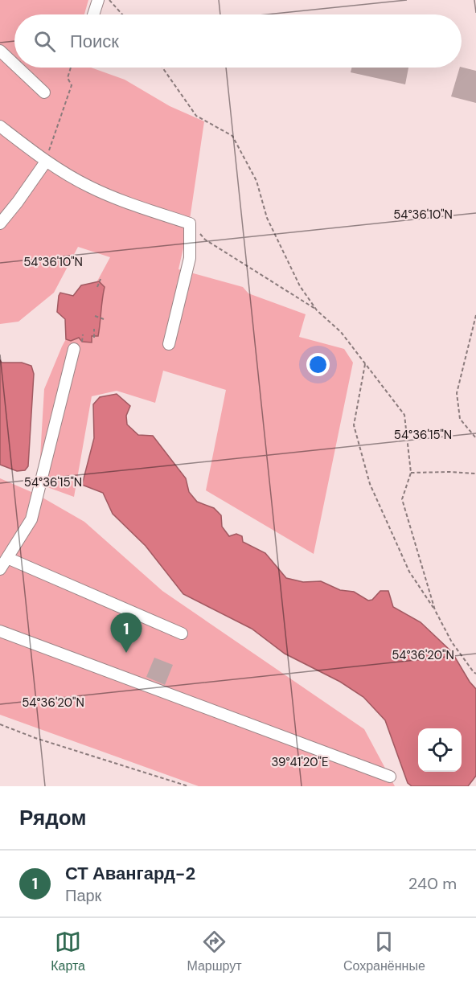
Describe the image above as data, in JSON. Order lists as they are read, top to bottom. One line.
{"page":{"search":"Поиск","pins":"1","heading":"Рядом","list":[{"mark":"1","name":"СТ Авангард-2","note":"Парк","value":"240 m"}],"nav":["Карта","Маршрут","Сохранённые"]},"coordinates":["54°36'10\"N","54°36'15\"N","54°36'20\"N","39°41'20\"E"]}
